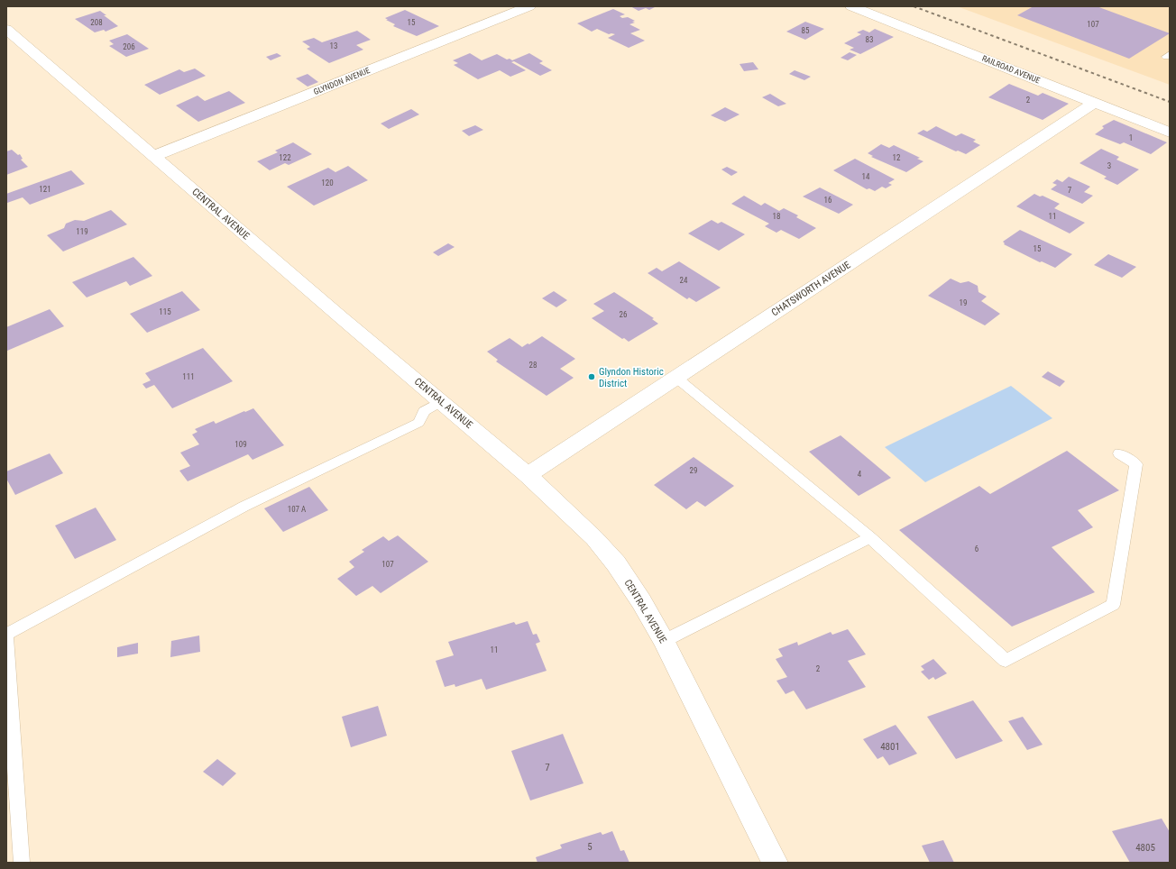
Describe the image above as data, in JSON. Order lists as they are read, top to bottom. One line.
{"streets":{"street":["RAILROAD AVENUE","GLYNDON AVENUE","CENTRAL AVENUE","CHATSWORTH AVENUE"]},"crossings":[["RAILROAD AVENUE","CHATSWORTH AVENUE"],["GLYNDON AVENUE","CENTRAL AVENUE"],["CENTRAL AVENUE","CHATSWORTH AVENUE"]],"places":["Glyndon Historic District"],"house_numbers":["208","15","107","85","83","13","206","2","1","122","12","3","14","120","121","7","16","18","11","119","15","24","19","115","26","28","111","109","29","4","107 A","6","107","11","2","4801","7","5","4805"]}
